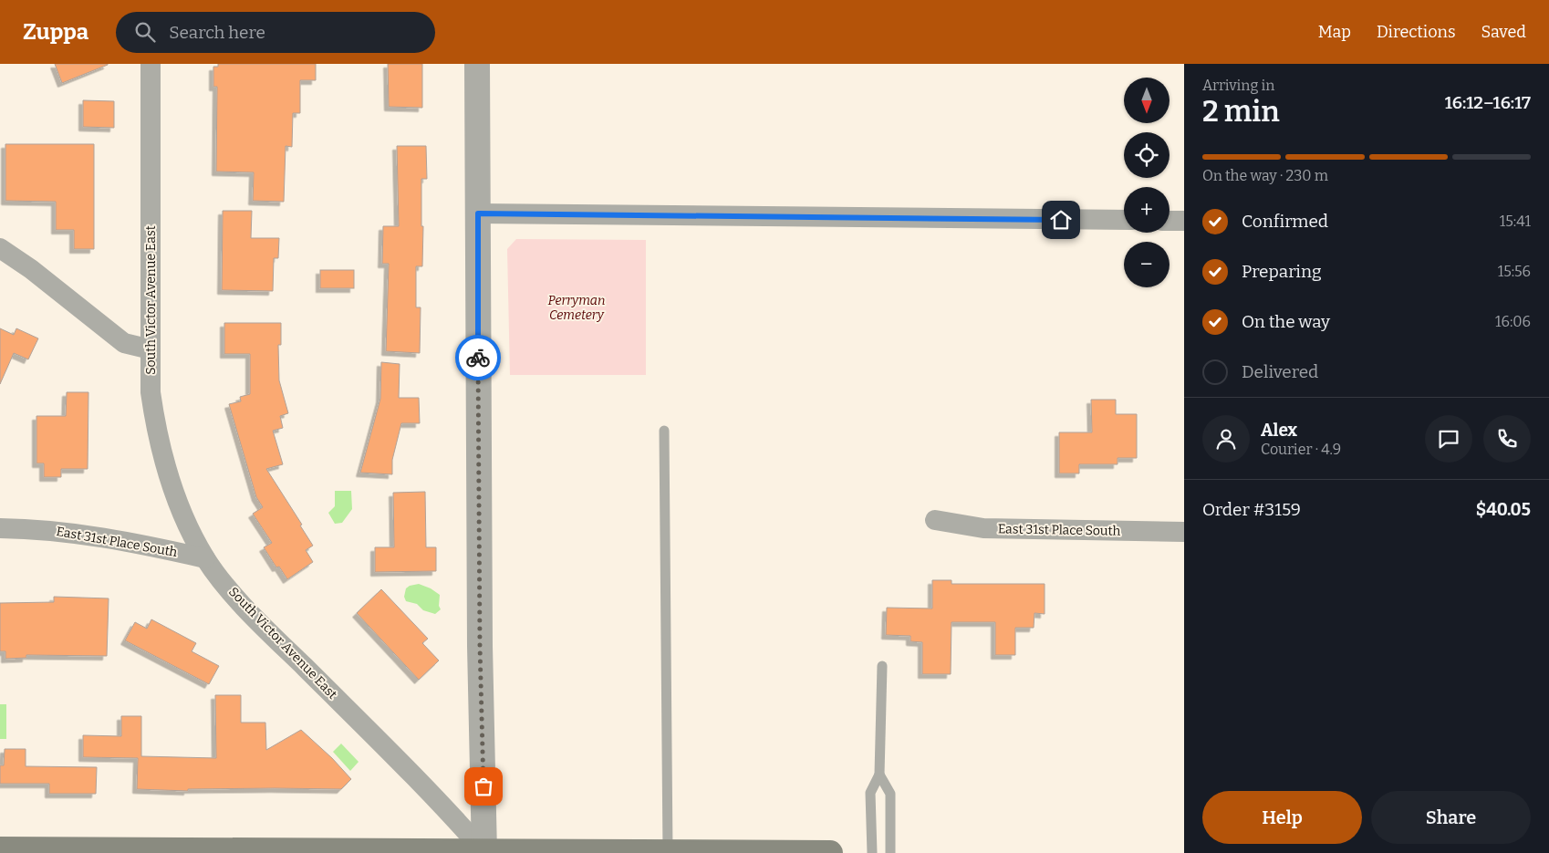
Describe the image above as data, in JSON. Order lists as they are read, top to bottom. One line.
{"streets":{"street":["South Victor Avenue East","East 31st Place South"]},"crossings":[["South Victor Avenue East","East 31st Place South"]],"parks":["Perryman Cemetery"],"north":"bottom","page":{"header":"Zuppa","search":"Search here","nav":["Map","Directions","Saved"],"heading":["2 min","Arriving in","16:12–16:17"],"panel":["Alex","Courier · 4.9","Order #3159","$40.05"],"map_buttons":["+","−"],"bar":"On the way · 230 m","list":[["Confirmed","15:41"],["Preparing","15:56"],["On the way","16:06"],"Delivered"],"buttons":["Help","Share"]}}
